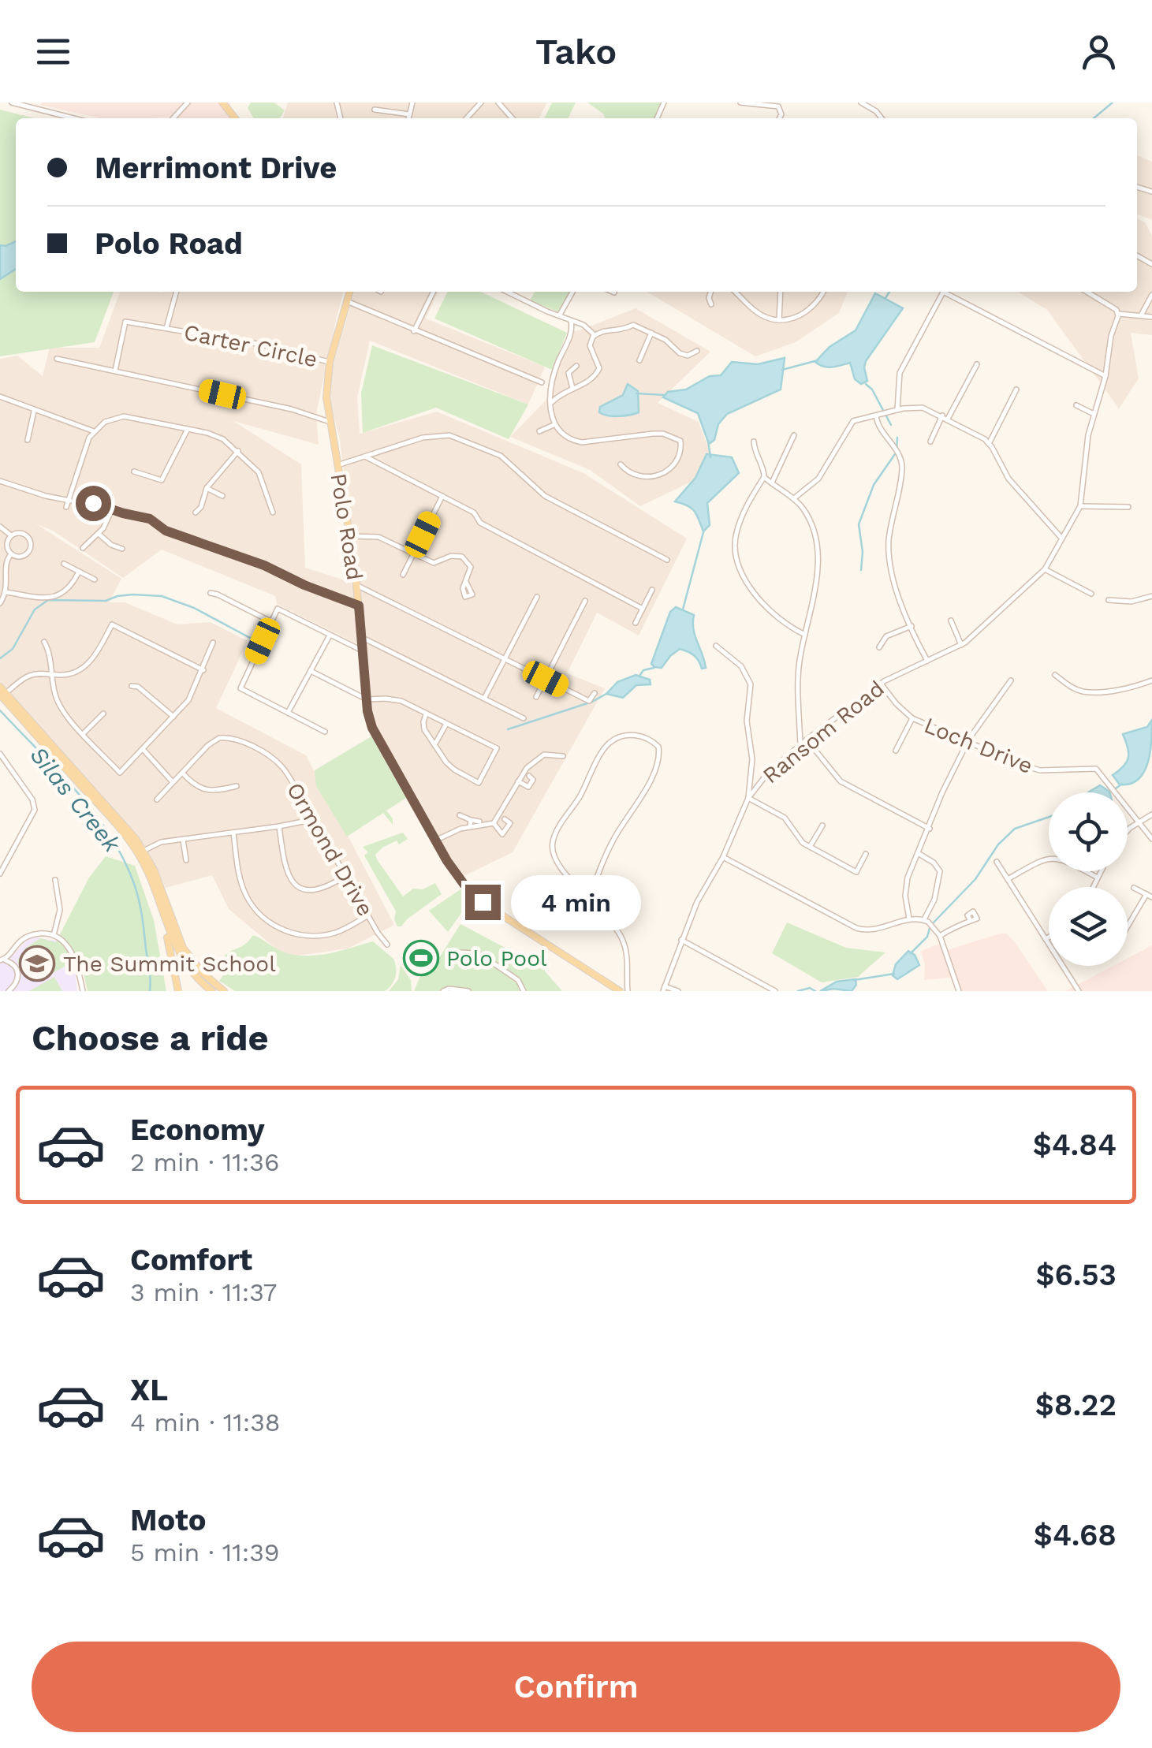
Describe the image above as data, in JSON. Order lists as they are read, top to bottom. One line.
{"streets":{"main road":["Polo Road"],"street":["Carter Circle","Ransom Road","Loch Drive","Ormond Drive"]},"crossings":[["Carter Circle","Polo Road"],["Ransom Road","Loch Drive"]],"water":["Silas Creek"],"places":{"sports":["Polo Pool"],"school or university":["The Summit School"]},"page":{"header":"Tako","banner":["Merrimont Drive","Polo Road"],"bubble":"4 min","heading":"Choose a ride","list":[{"name":"Economy","note":"2 min · 11:36","value":"$4.84"},{"name":"Comfort","note":"3 min · 11:37","value":"$6.53"},{"name":"XL","note":"4 min · 11:38","value":"$8.22"},{"name":"Moto","note":"5 min · 11:39","value":"$4.68"}],"buttons":"Confirm"}}
